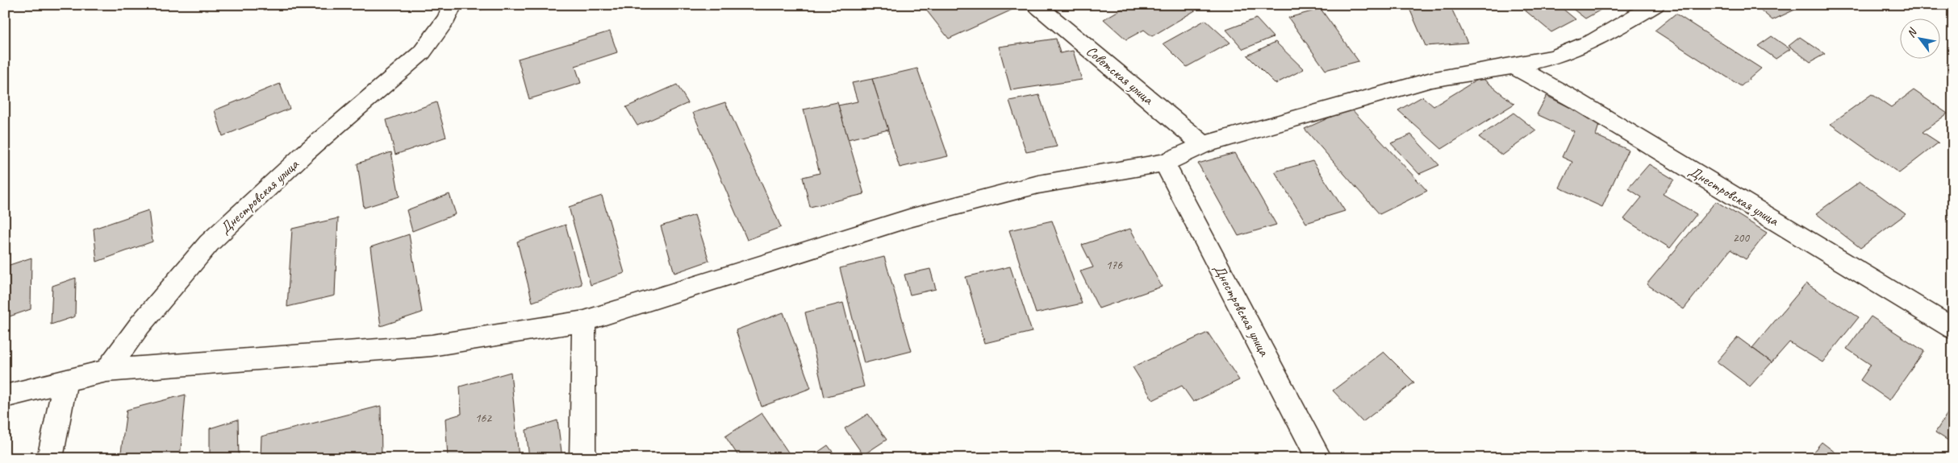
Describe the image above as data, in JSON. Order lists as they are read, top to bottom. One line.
{"streets":{"street":["Советская улица","Днестровская улица"]},"house_numbers":["200","176","162"],"north":"top left"}
